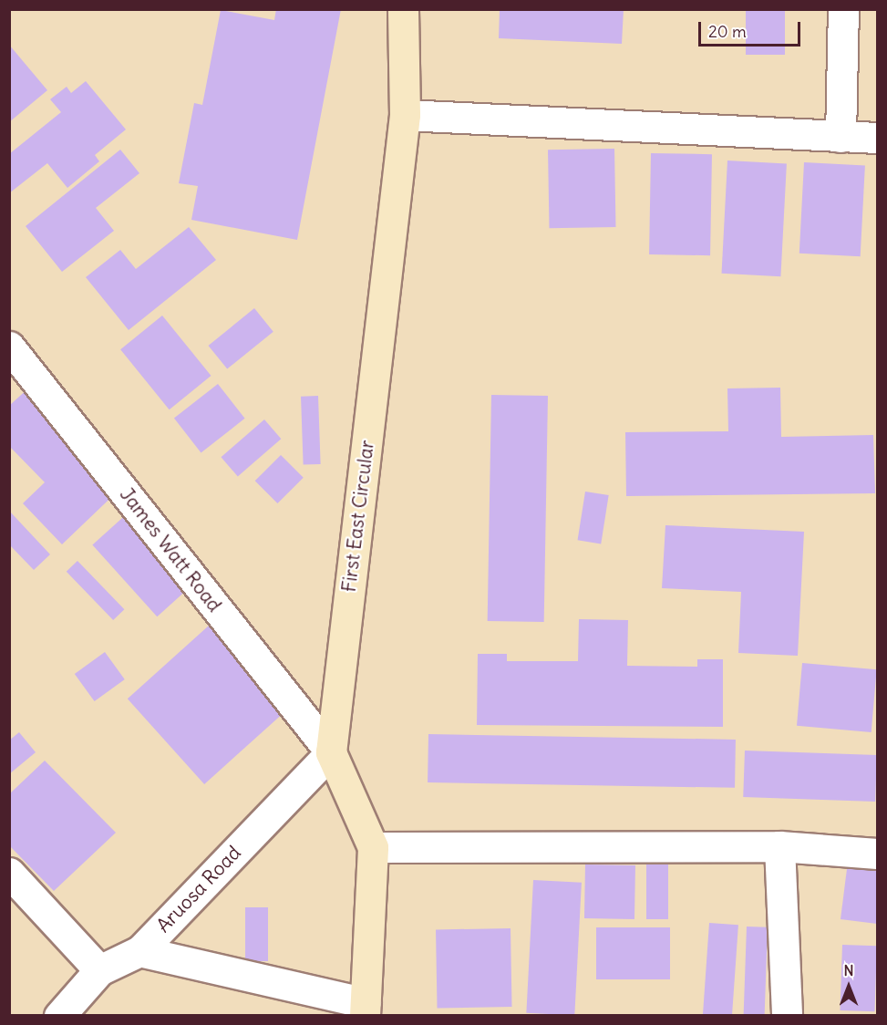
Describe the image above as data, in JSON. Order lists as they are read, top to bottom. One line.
{"streets":{"street":["First East Circular","James Watt Road","Aruosa Road"]},"crossings":[["First East Circular","James Watt Road"],["First East Circular","Aruosa Road"],["James Watt Road","Aruosa Road"]],"scale_bar":"20 m","north":"top"}
